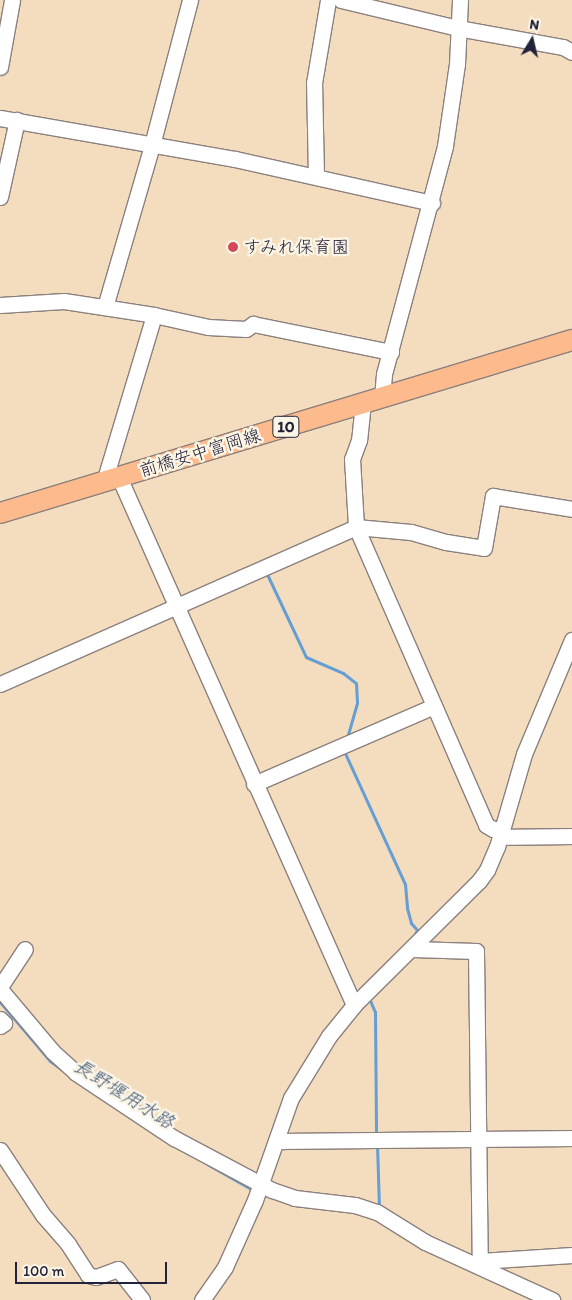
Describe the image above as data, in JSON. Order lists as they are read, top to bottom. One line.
{"streets":{"main road":["10","前橋安中富岡線"]},"water":["長野堰用水路"],"places":["すみれ保育園"],"scale_bar":"100 m","north":"top"}
